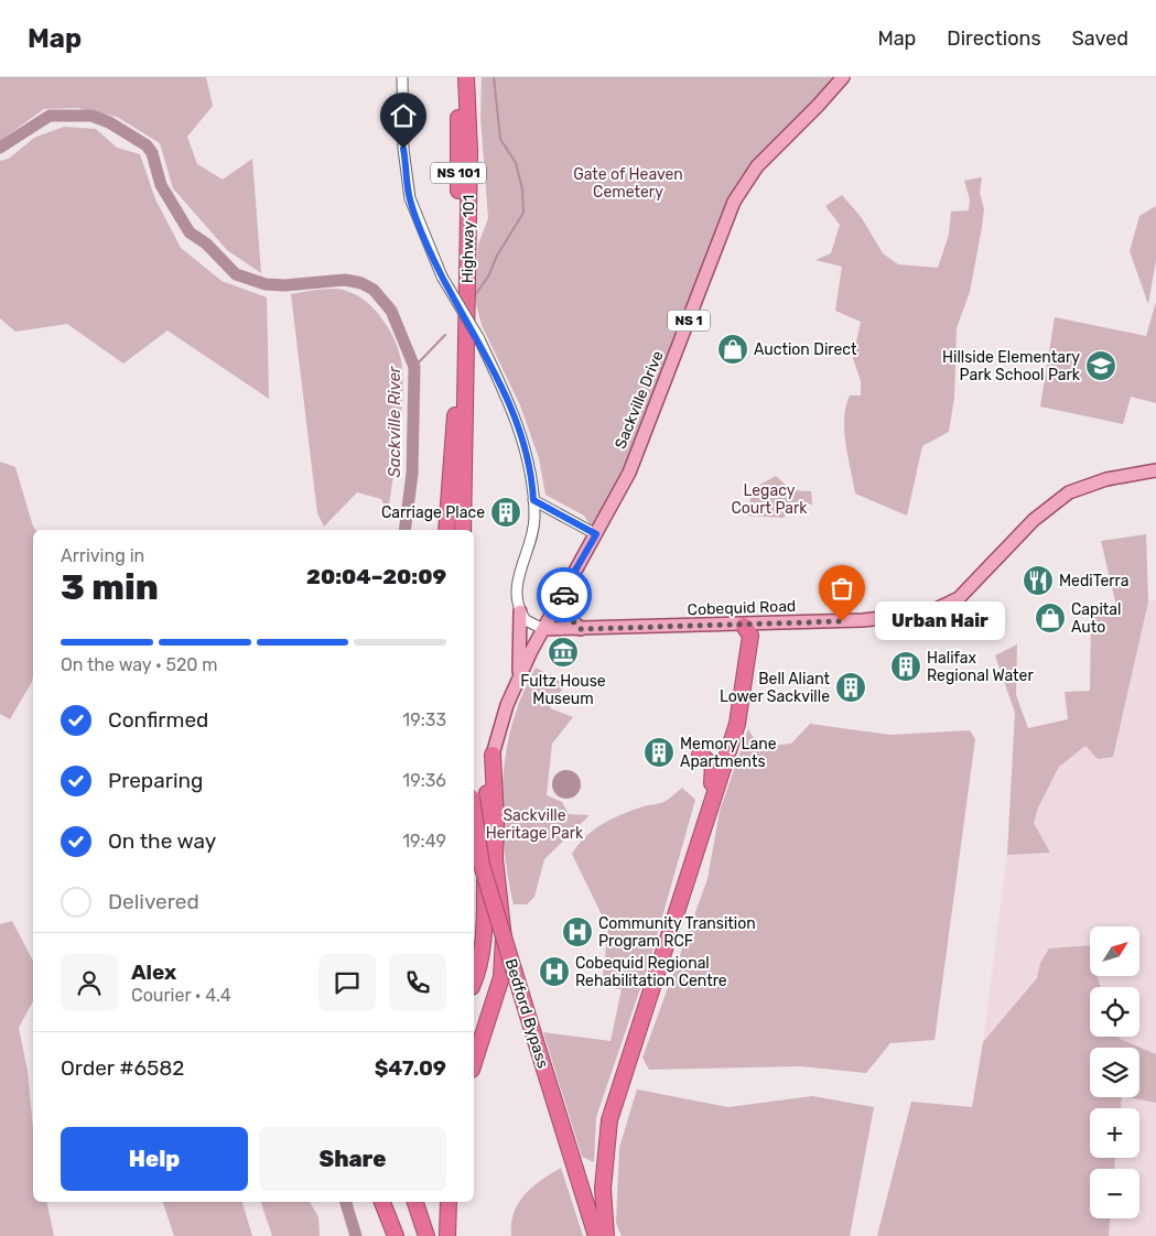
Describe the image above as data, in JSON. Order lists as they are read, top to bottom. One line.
{"streets":{"highway":["NS 101","Highway 101","Bedford Bypass"],"main road":["NS 1","Sackville Drive","Cobequid Road"]},"crossings":[["Sackville Drive","Cobequid Road"]],"water":["Sackville River"],"parks":["Gate of Heaven Cemetery","Legacy Court Park","Sackville Heritage Park"],"places":{"shop":["Auction Direct","Capital Auto"],"school or university":["Hillside Elementary Park School Park"],"building":["Carriage Place","Halifax Regional Water","Bell Aliant Lower Sackville","Memory Lane Apartments"],"restaurant":["MediTerra"],"other":["Urban Hair"],"museum":["Fultz House Museum"],"hospital":["Community Transition Program RCF","Cobequid Regional Rehabilitation Centre"]},"north":"top right","page":{"header":"Map","nav":["Map","Directions","Saved"],"heading":["3 min","Arriving in","20:04–20:09"],"panel":["Alex","Courier · 4.4","Order #6582","$47.09"],"bubble":"Urban Hair","bar":"On the way · 520 m","list":[["Confirmed","19:33"],["Preparing","19:36"],["On the way","19:49"],"Delivered"],"map_buttons":["+","−"],"buttons":["Help","Share"]}}
